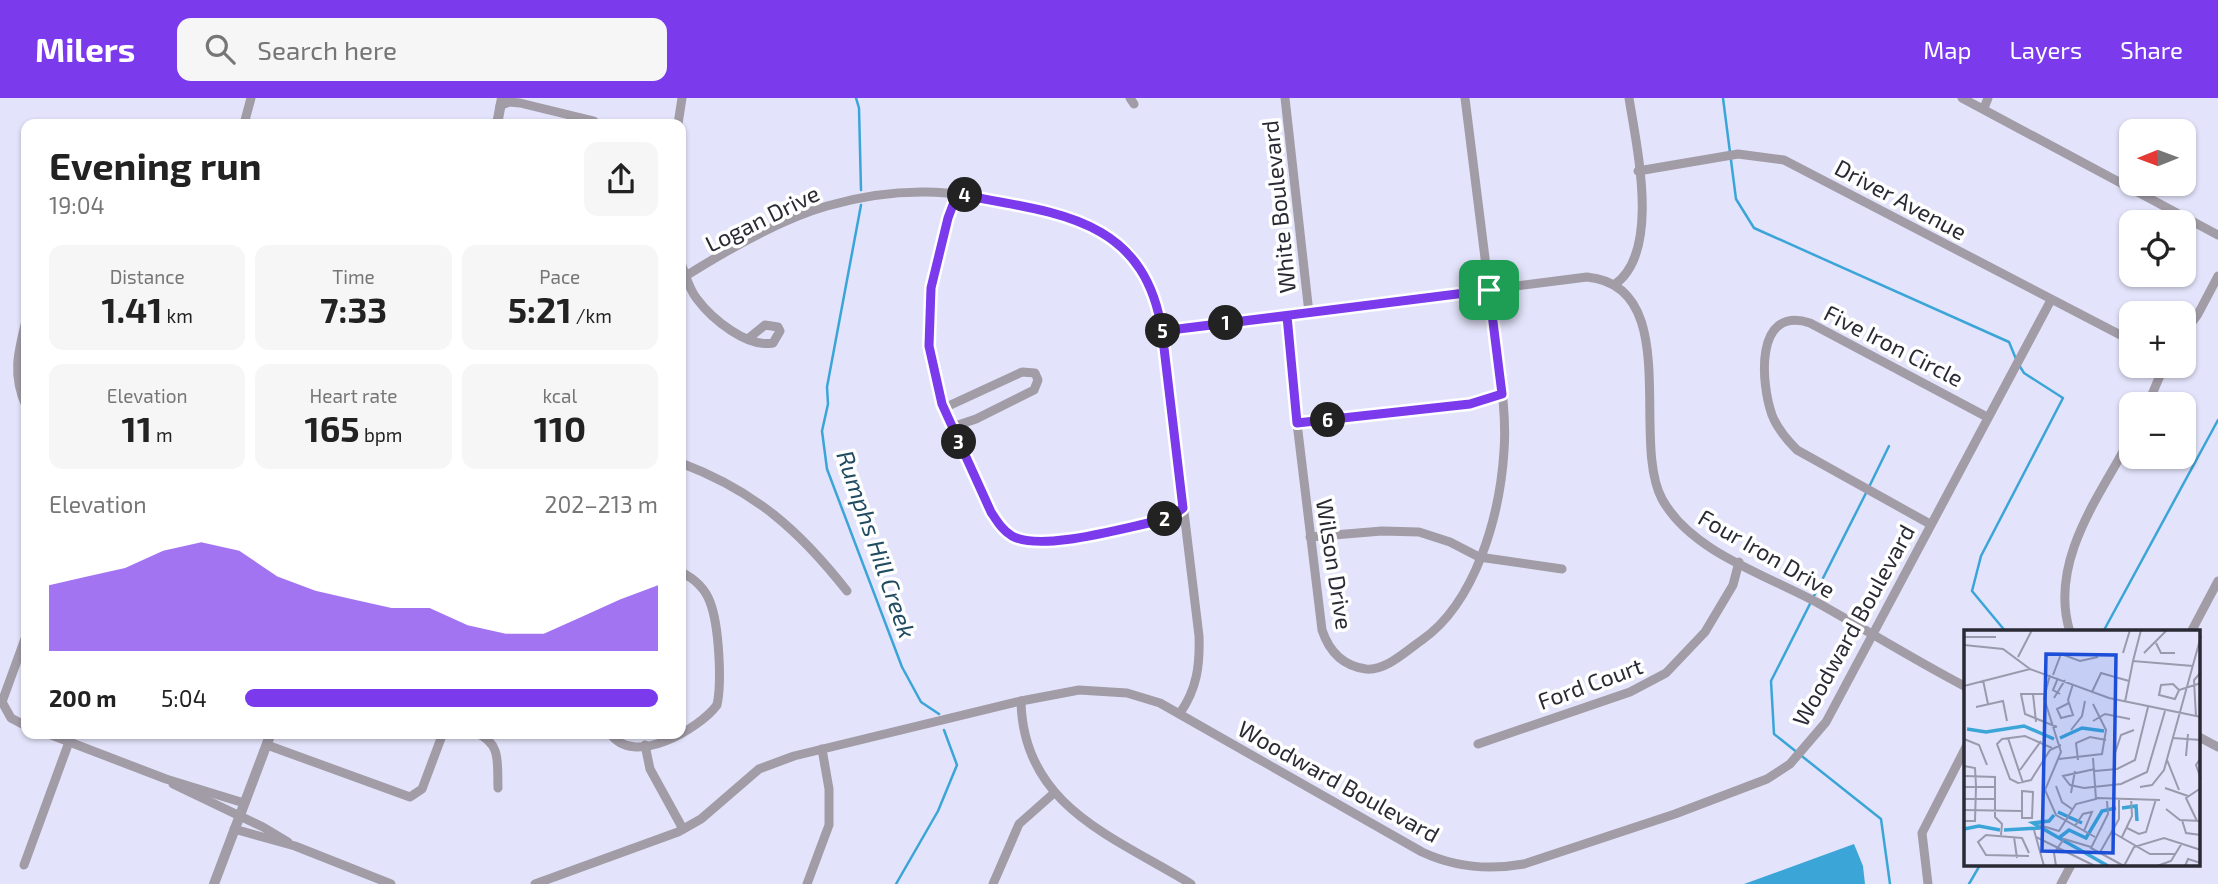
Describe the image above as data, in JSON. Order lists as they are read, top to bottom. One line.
{"streets":{"street":["Driver Avenue","White Boulevard","Logan Drive","Five Iron Circle","Four Iron Drive","Wilson Drive","Woodward Boulevard","Ford Court"]},"crossings":[["Driver Avenue","Woodward Boulevard"],["Logan Drive","Woodward Boulevard"],["Five Iron Circle","Woodward Boulevard"],["Four Iron Drive","Woodward Boulevard"],["Four Iron Drive","Ford Court"]],"water":["Rumphs Hill Creek"],"north":"left","page":{"header":"Milers","search":"Search here","nav":["Map","Layers","Share"],"map_buttons":["+","−"],"heading":["Evening run","19:04"],"pins":["4","1","5","6","3","2"],"stats":[["Distance","1.41 km"],["Time","7:33"],["Pace","5:21 /km"],["Elevation","11 m"],["Heart rate","165 bpm"],["kcal","110"]],"chart":["Elevation","202–213 m"],"list":[{"name":"200 m","note":"5:04"}]}}
